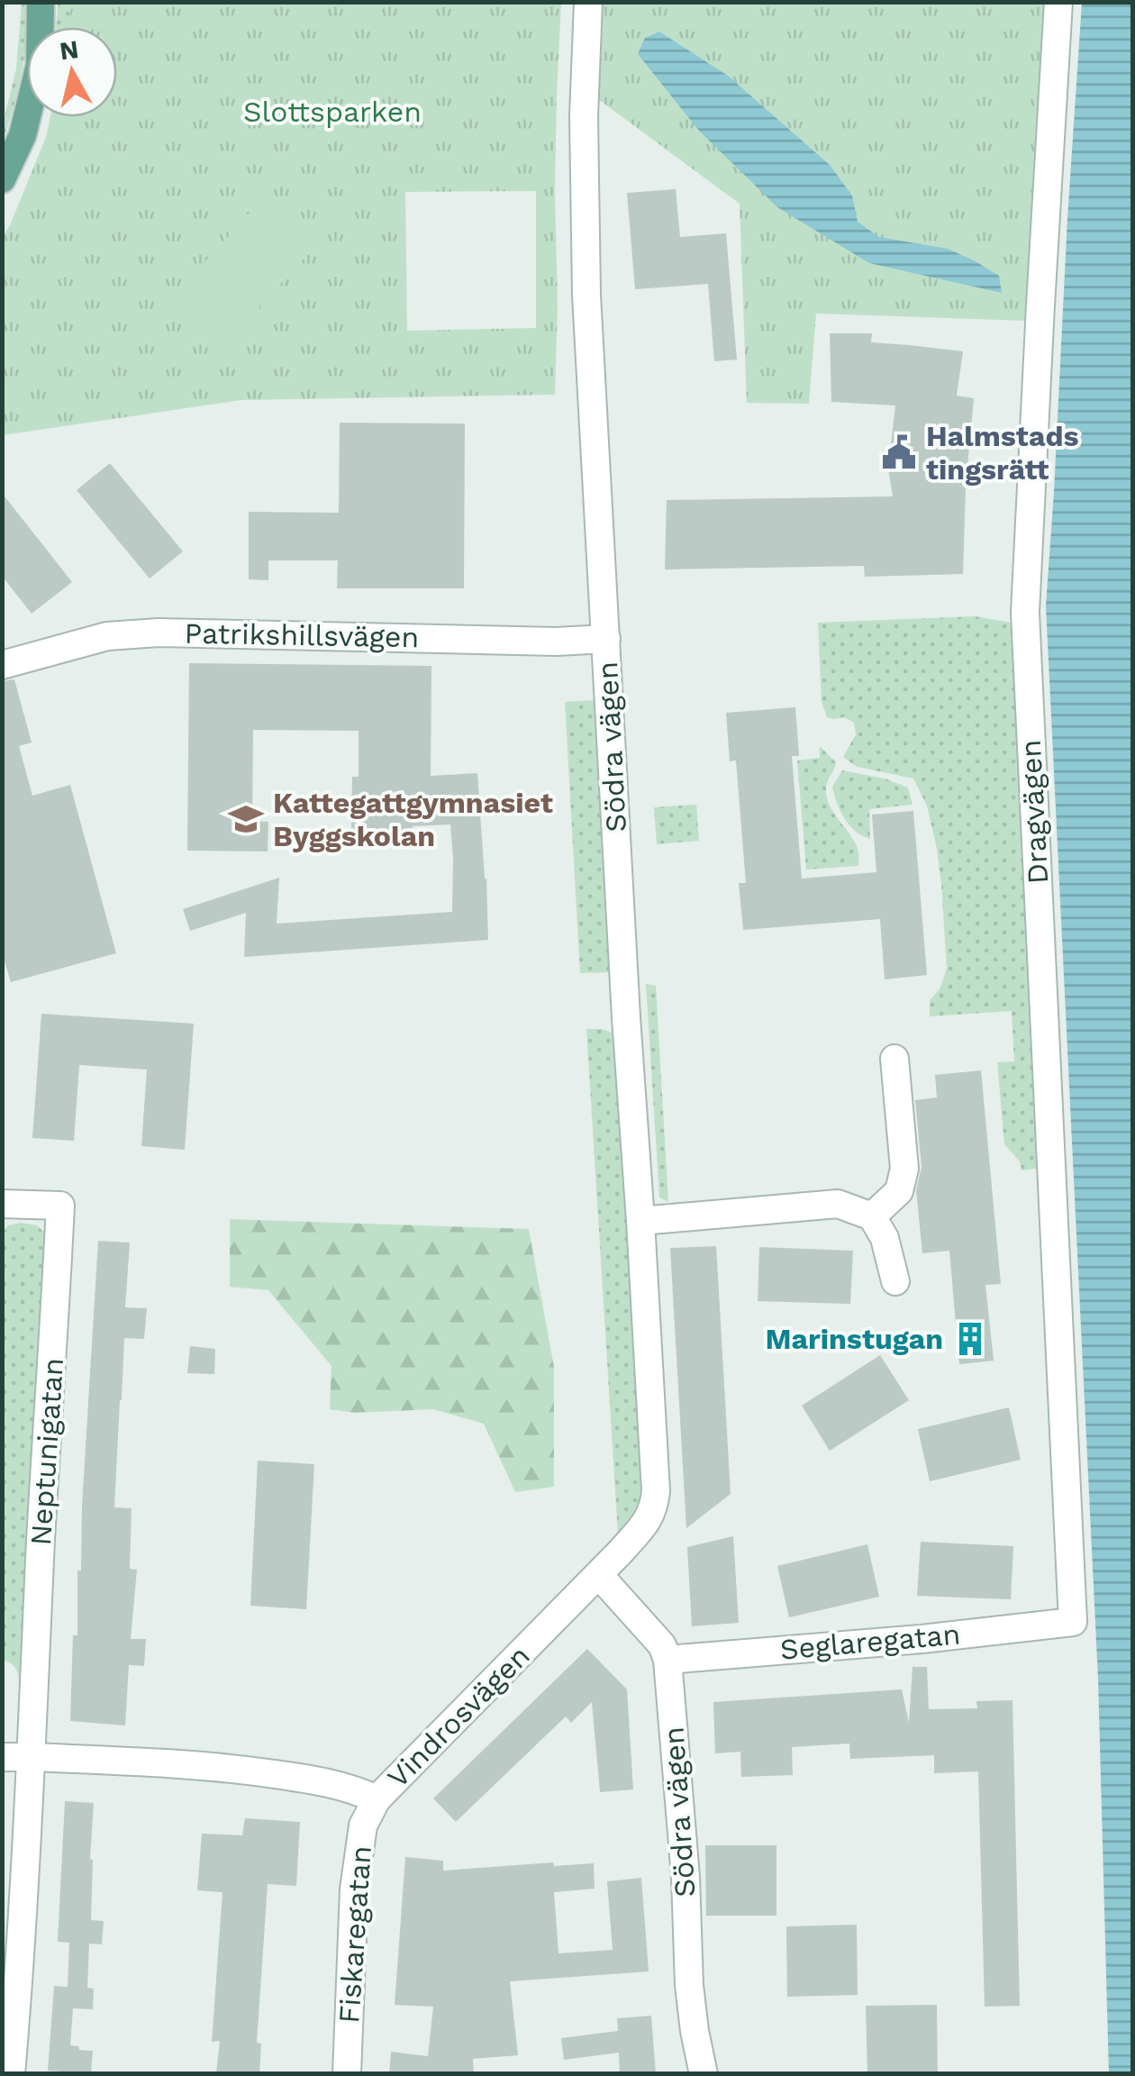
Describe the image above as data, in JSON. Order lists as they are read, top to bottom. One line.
{"streets":{"street":["Patrikshillsvägen","Södra vägen","Dragvägen","Neptunigatan","Seglaregatan","Vindrosvägen","Fiskaregatan"]},"crossings":[["Patrikshillsvägen","Södra vägen"],["Södra vägen","Seglaregatan"],["Södra vägen","Vindrosvägen"],["Dragvägen","Seglaregatan"],["Neptunigatan","Vindrosvägen"],["Vindrosvägen","Fiskaregatan"]],"parks":["Slottsparken"],"places":{"public building":["Halmstads tingsrätt"],"school or university":["Kattegattgymnasiet Byggskolan"],"building":["Marinstugan"]},"north":"top"}
